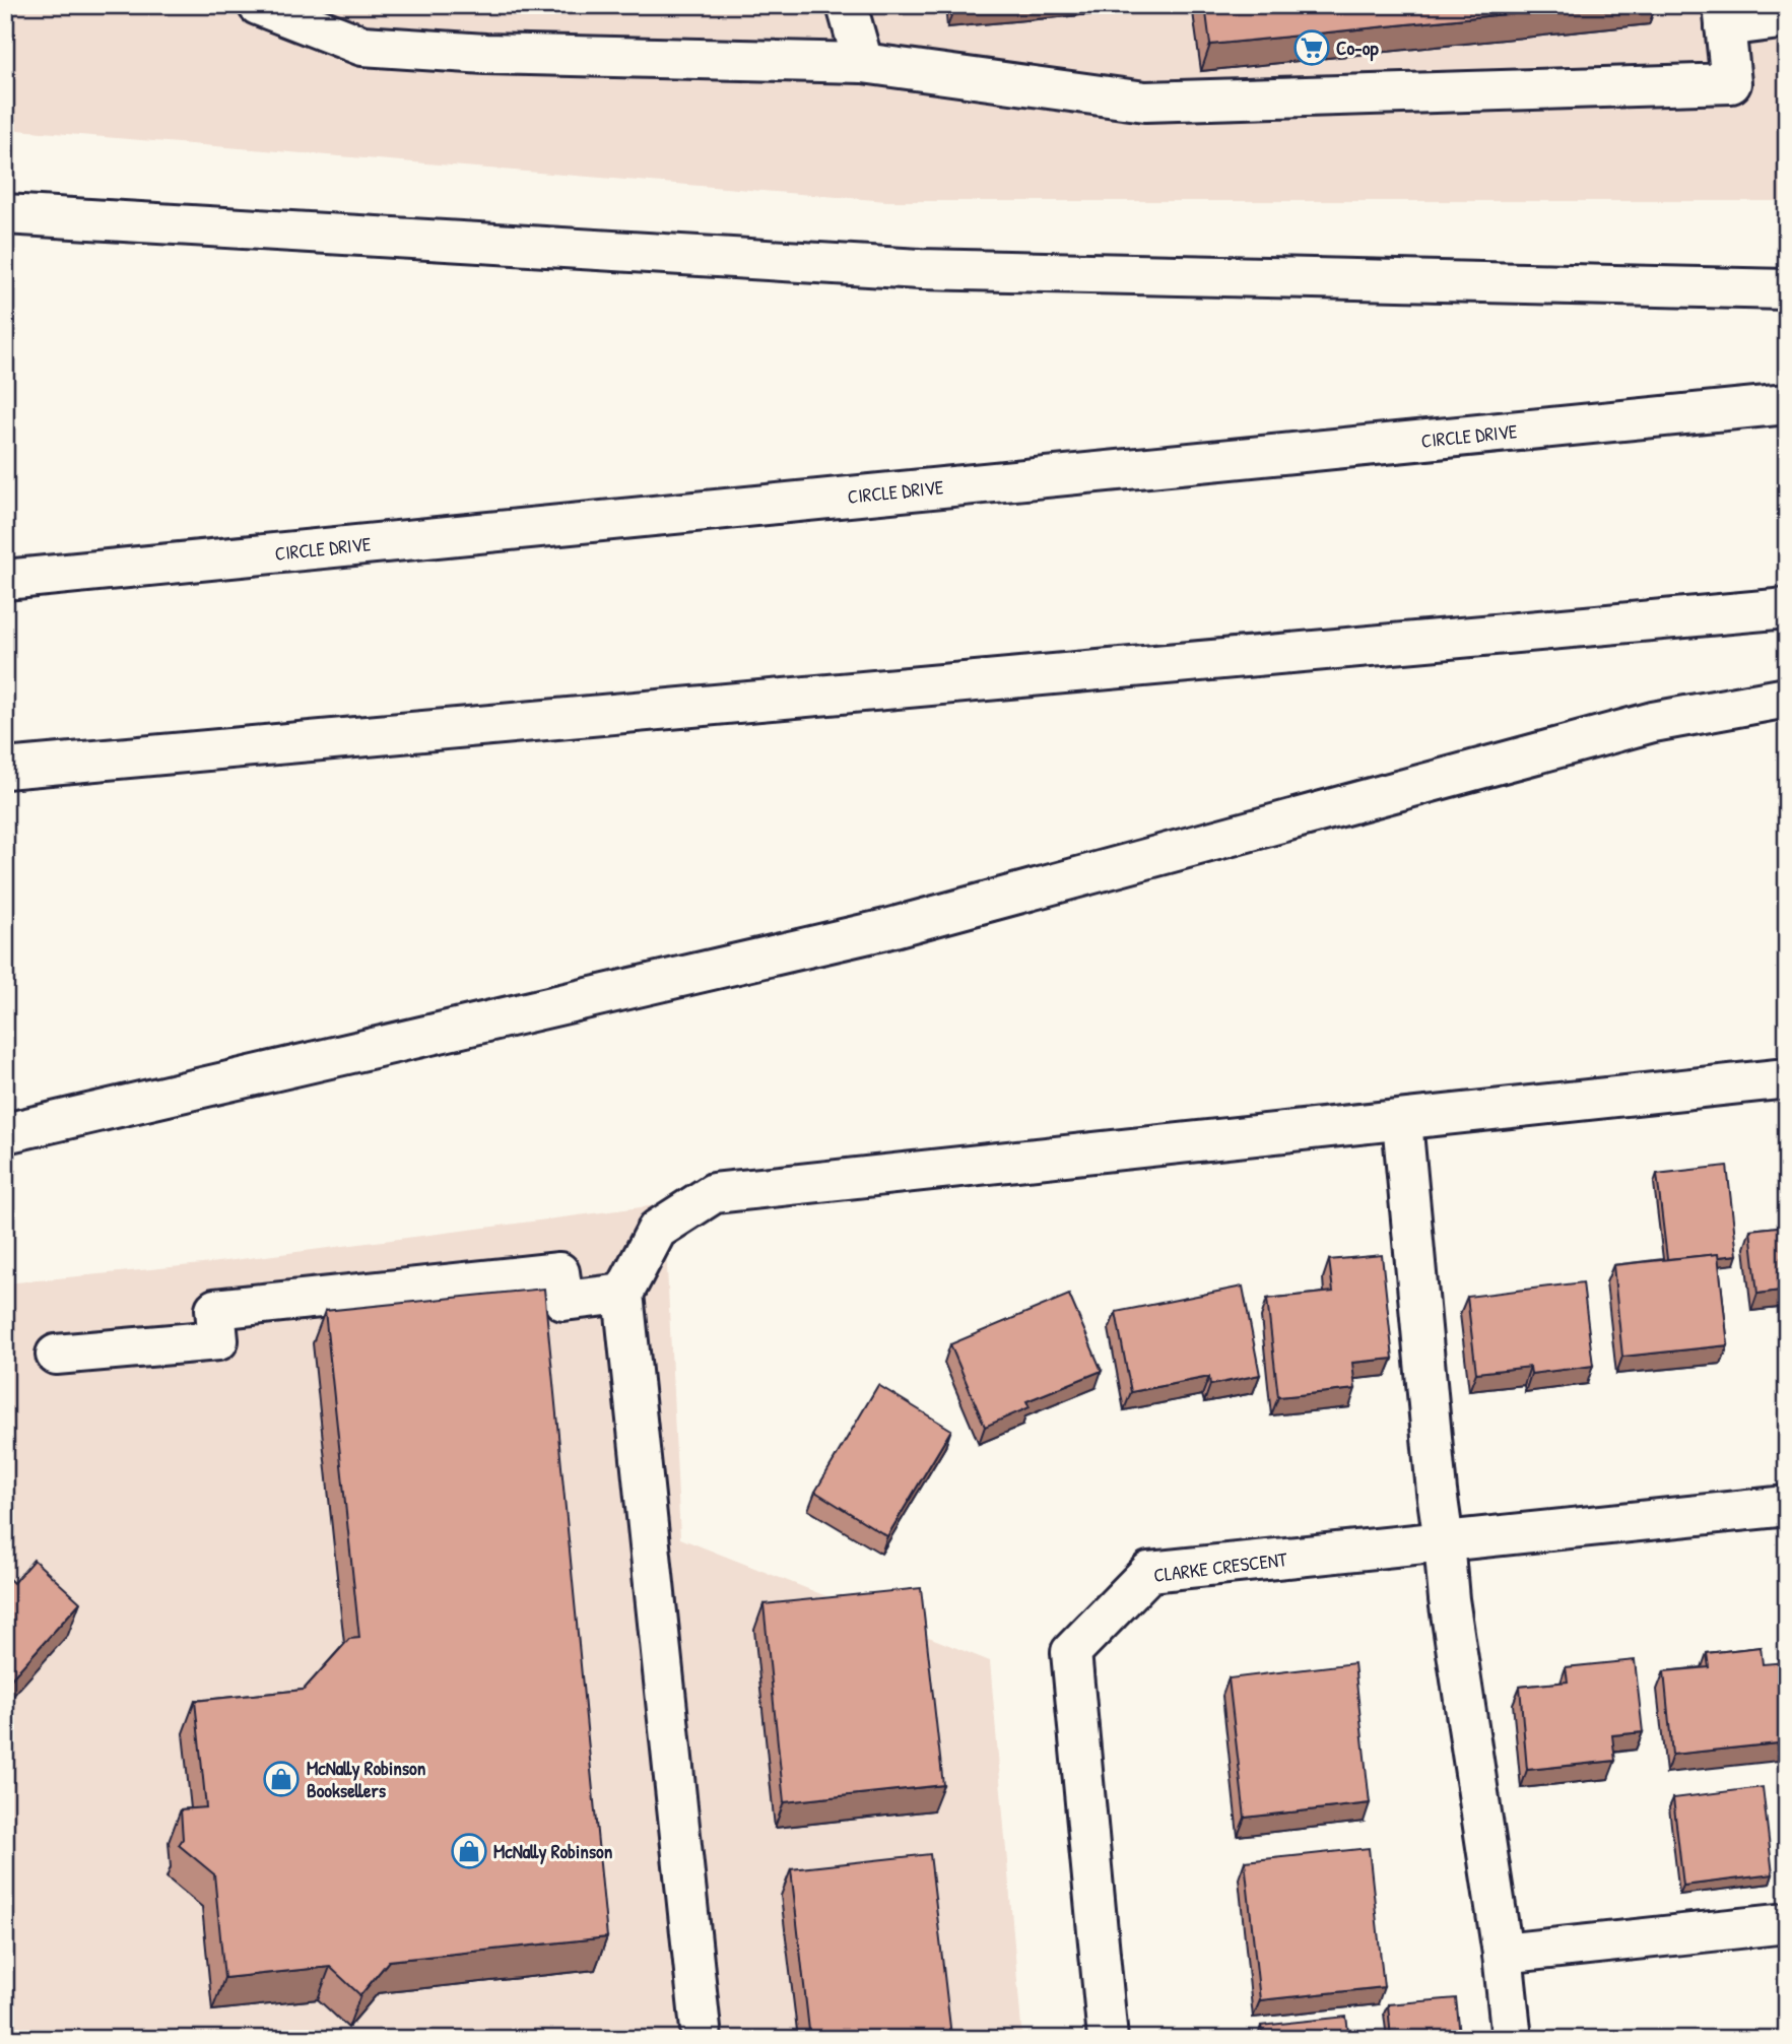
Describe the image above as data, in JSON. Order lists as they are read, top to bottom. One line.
{"streets":{"main road":["CIRCLE DRIVE","CLARKE CRESCENT"]},"places":{"supermarket":["Co-op"],"shop":["McNally Robinson Booksellers","McNally Robinson"]}}
